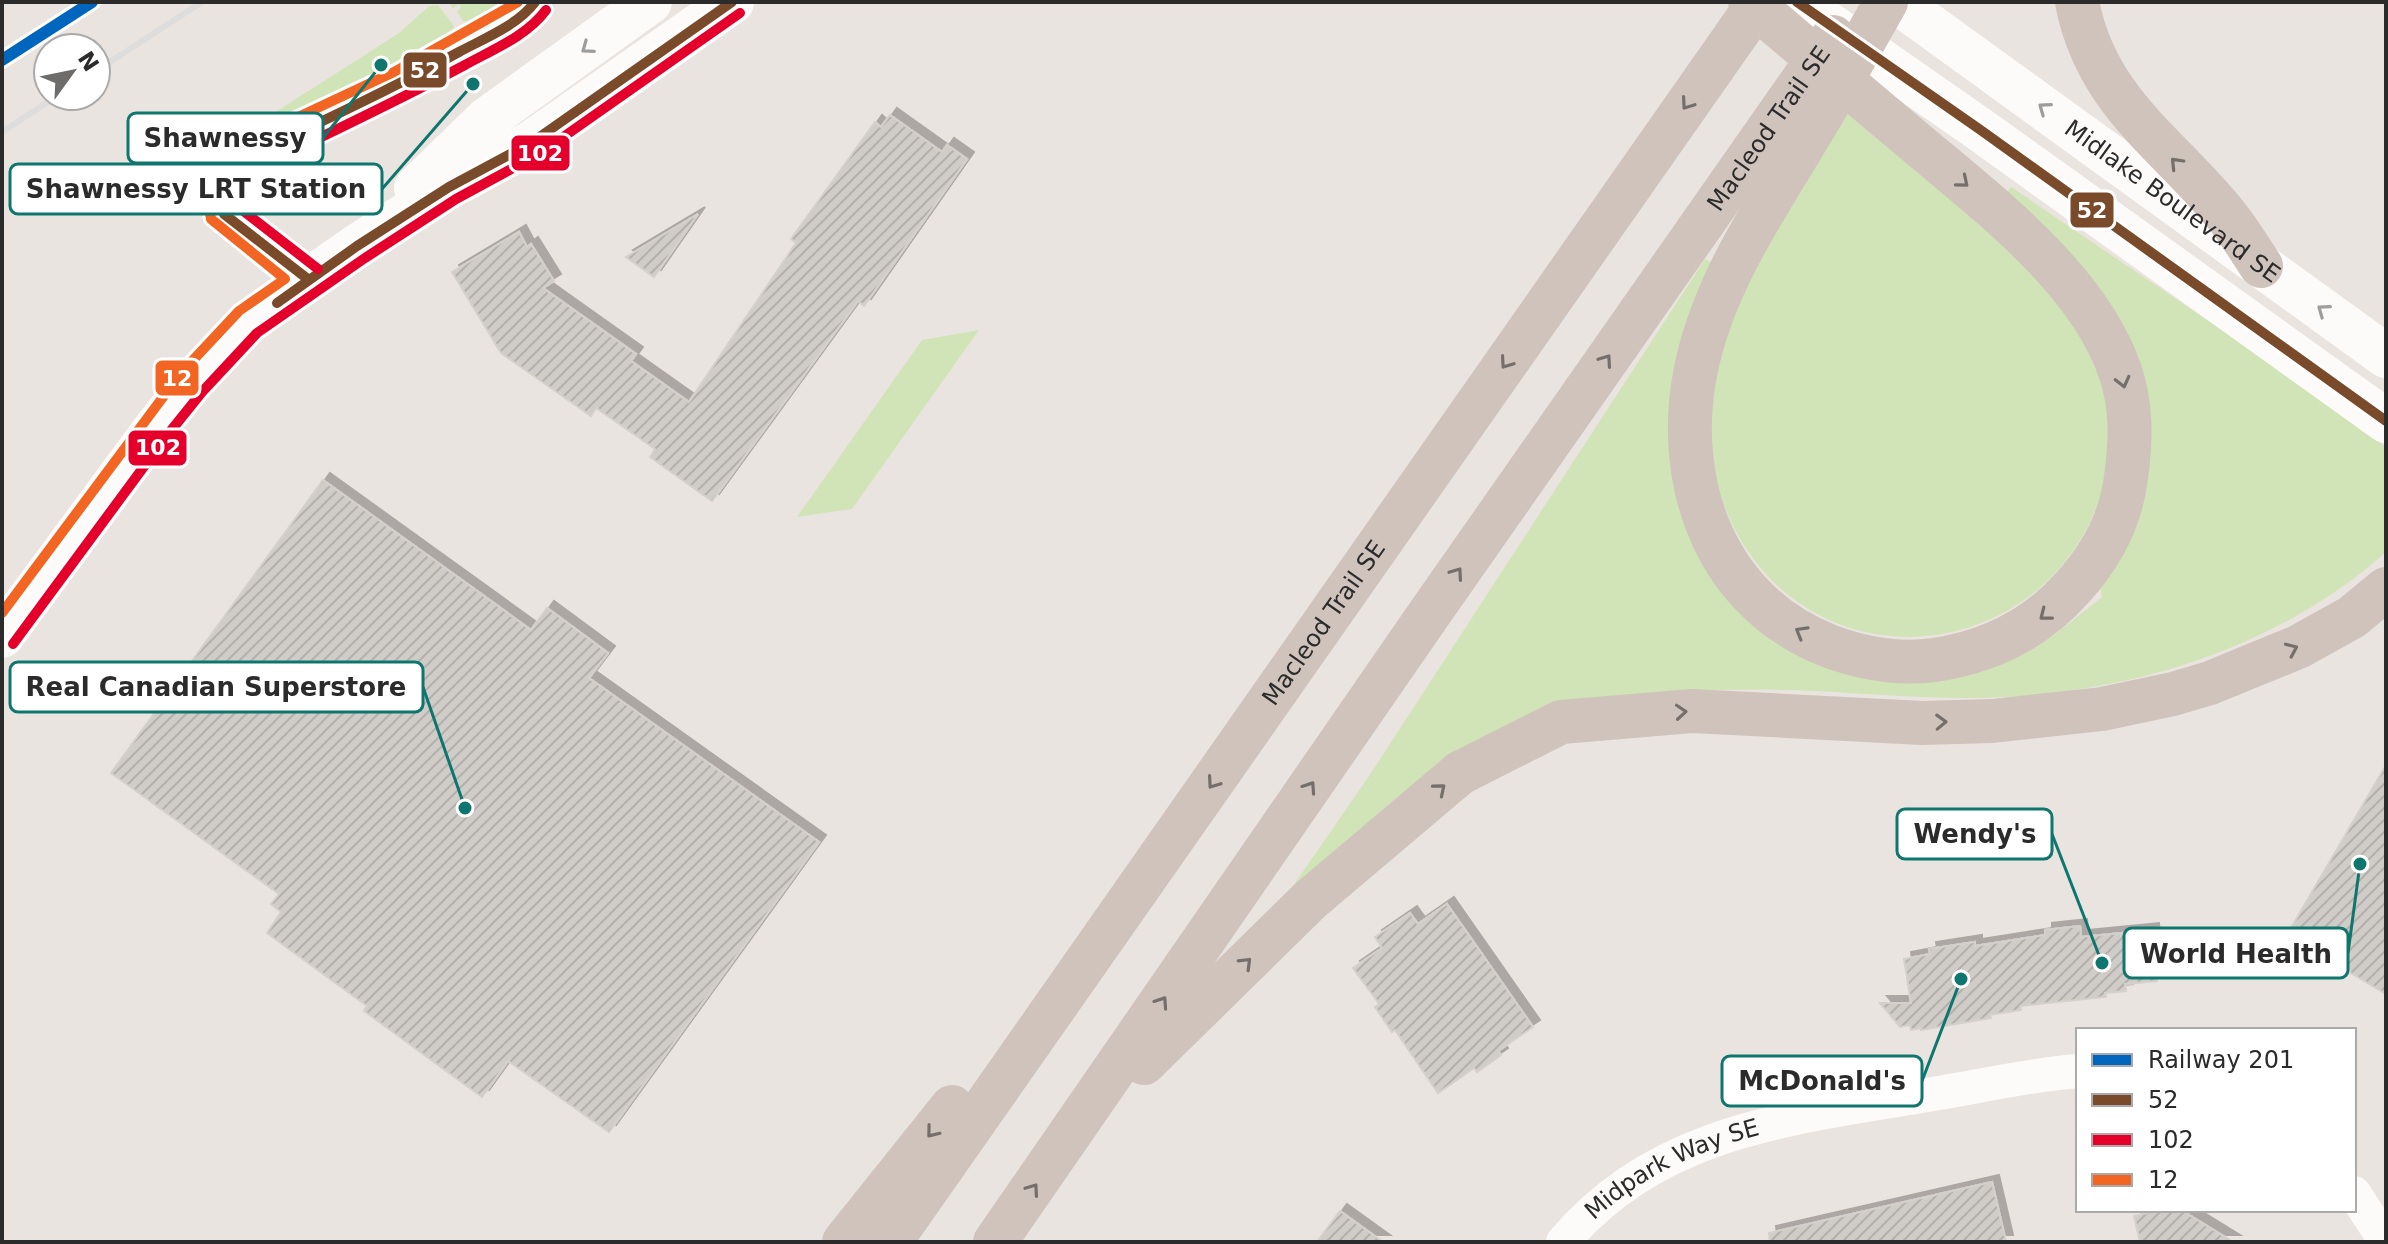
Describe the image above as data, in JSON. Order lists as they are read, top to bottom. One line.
{"streets":{"highway":["Macleod Trail SE"],"street":["Midlake Boulevard SE","Midpark Way SE"]},"places":["Shawnessy","Shawnessy LRT Station","Real Canadian Superstore","World Health","Wendy's","McDonald's"],"lines":["rail line 201","transit line 52","transit line 12","transit line 102"],"legend":["Railway 201","52","102","12"],"north":"top right"}
